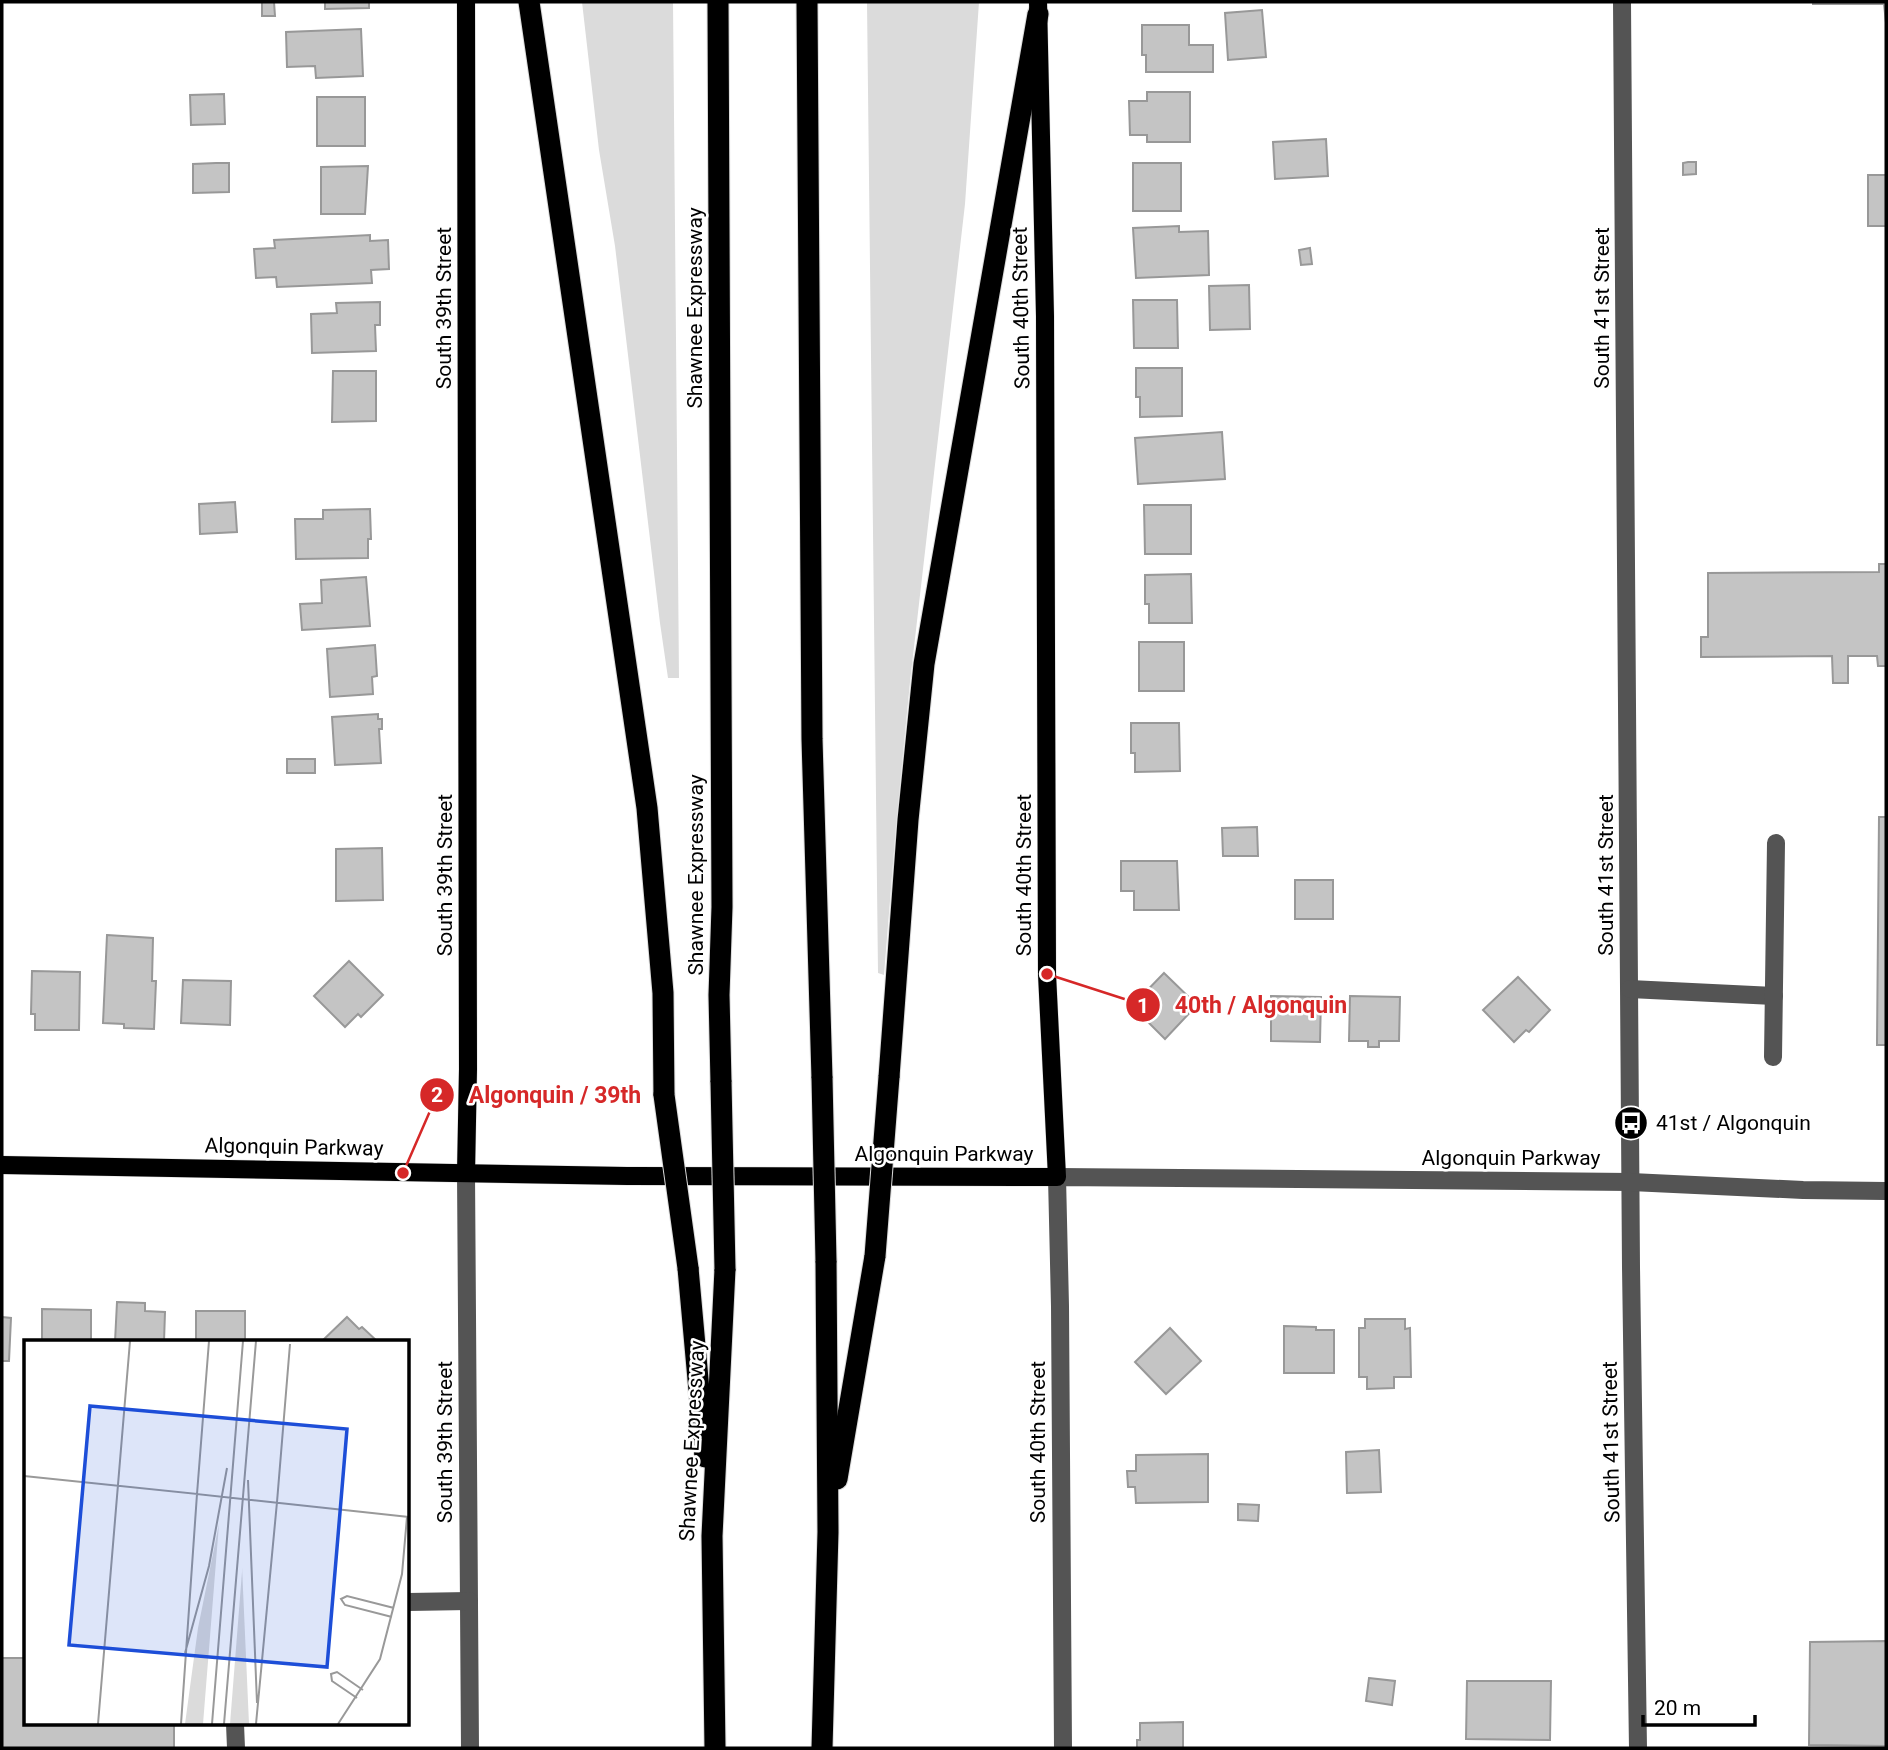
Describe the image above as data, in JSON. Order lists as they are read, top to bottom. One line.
{"streets":{"highway":["Shawnee Expressway"],"main road":["South 39th Street","South 40th Street","Algonquin Parkway"],"street":["South 41st Street"]},"crossings":[["South 39th Street","Algonquin Parkway"],["South 40th Street","Algonquin Parkway"],["South 41st Street","Algonquin Parkway"]],"places":{"other":["40th / Algonquin","Algonquin / 39th"],"bus stop":["41st / Algonquin"]},"scale_bar":"20 m"}
